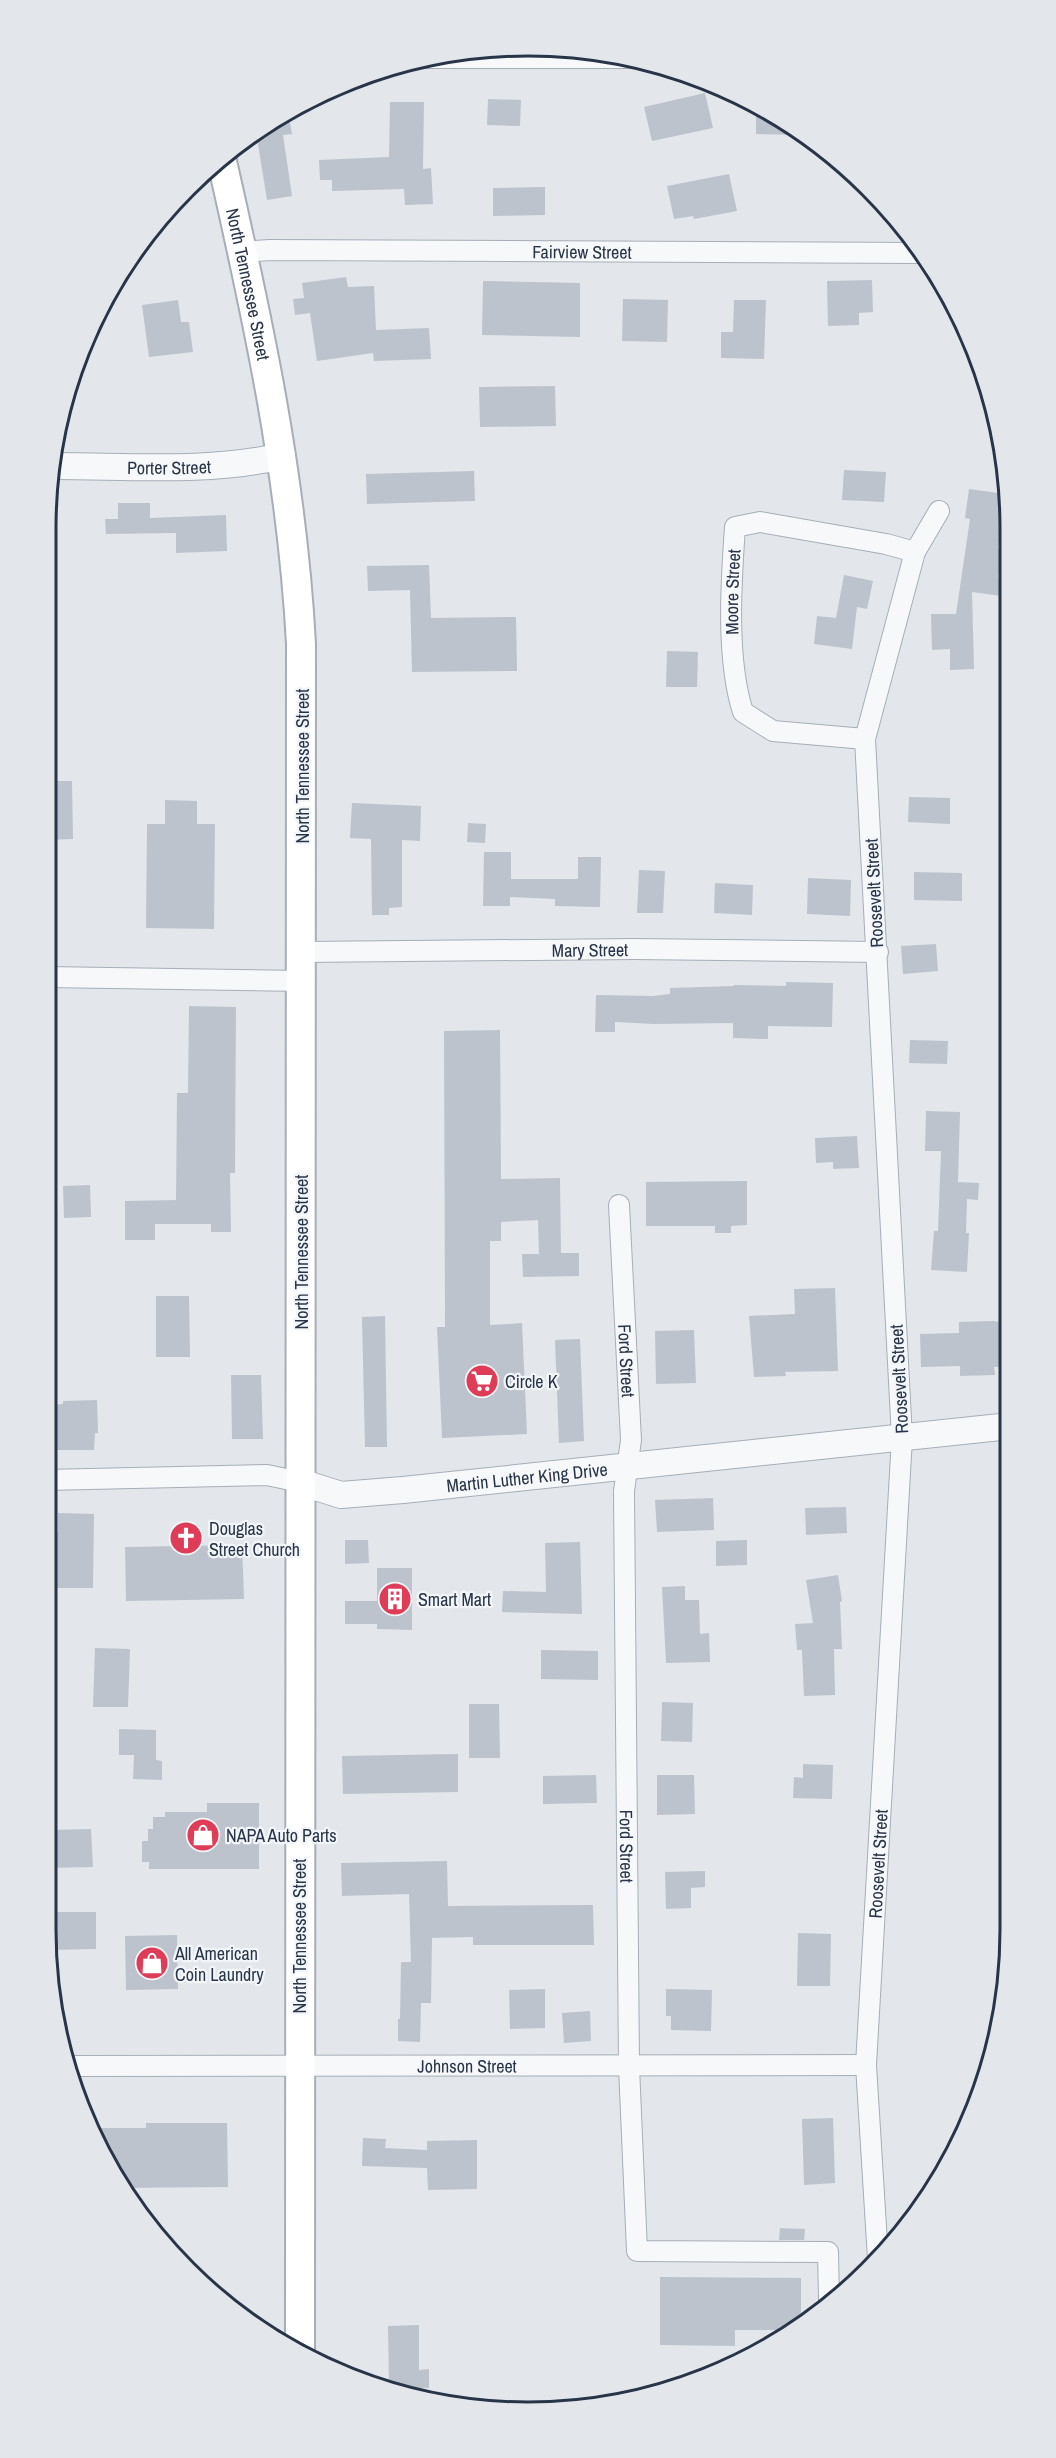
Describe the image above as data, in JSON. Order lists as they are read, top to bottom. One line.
{"streets":{"main road":["North Tennessee Street"],"street":["Fairview Street","Porter Street","Moore Street","Roosevelt Street","Mary Street","Ford Street","Martin Luther King Drive","Johnson Street"]},"crossings":[["Fairview Street","North Tennessee Street"],["North Tennessee Street","Porter Street"],["North Tennessee Street","Mary Street"],["North Tennessee Street","Martin Luther King Drive"],["North Tennessee Street","Johnson Street"],["Moore Street","Roosevelt Street"],["Roosevelt Street","Mary Street"],["Roosevelt Street","Martin Luther King Drive"],["Roosevelt Street","Johnson Street"],["Ford Street","Martin Luther King Drive"],["Ford Street","Johnson Street"]],"places":{"supermarket":["Circle K"],"church":["Douglas Street Church"],"building":["Smart Mart"],"shop":["NAPA Auto Parts","All American Coin Laundry"]}}
